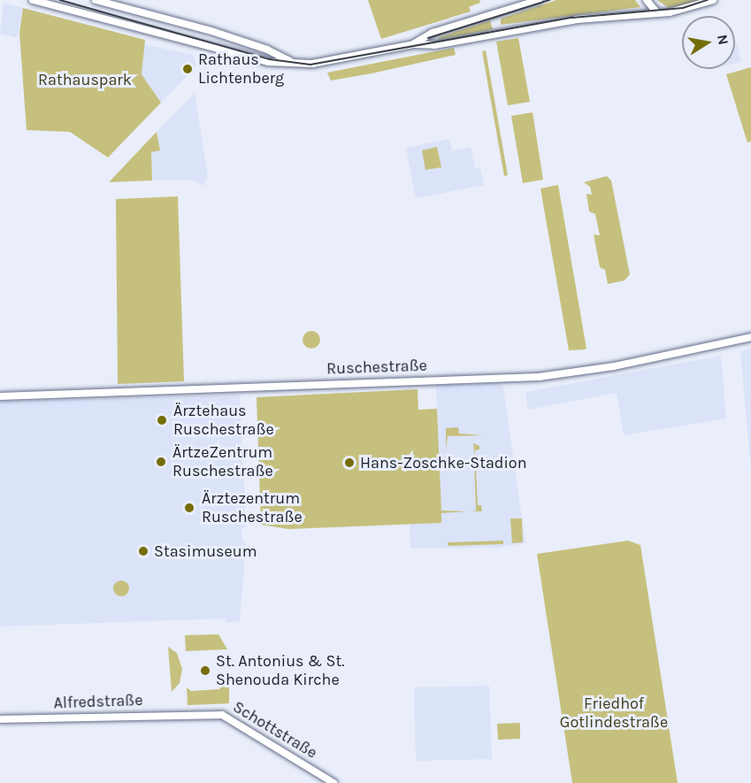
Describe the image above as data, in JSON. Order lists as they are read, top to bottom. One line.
{"streets":{"street":["Ruschestraße","Alfredstraße","Schottstraße"]},"crossings":[["Alfredstraße","Schottstraße"]],"parks":["Rathauspark","Friedhof Gotlindestraße"],"places":["Rathaus Lichtenberg","Ärztehaus Ruschestraße","ÄrtzeZentrum Ruschestraße","Hans-Zoschke-Stadion","Ärztezentrum Ruschestraße","Stasimuseum","St. Antonius & St. Shenouda Kirche"],"north":"right"}
